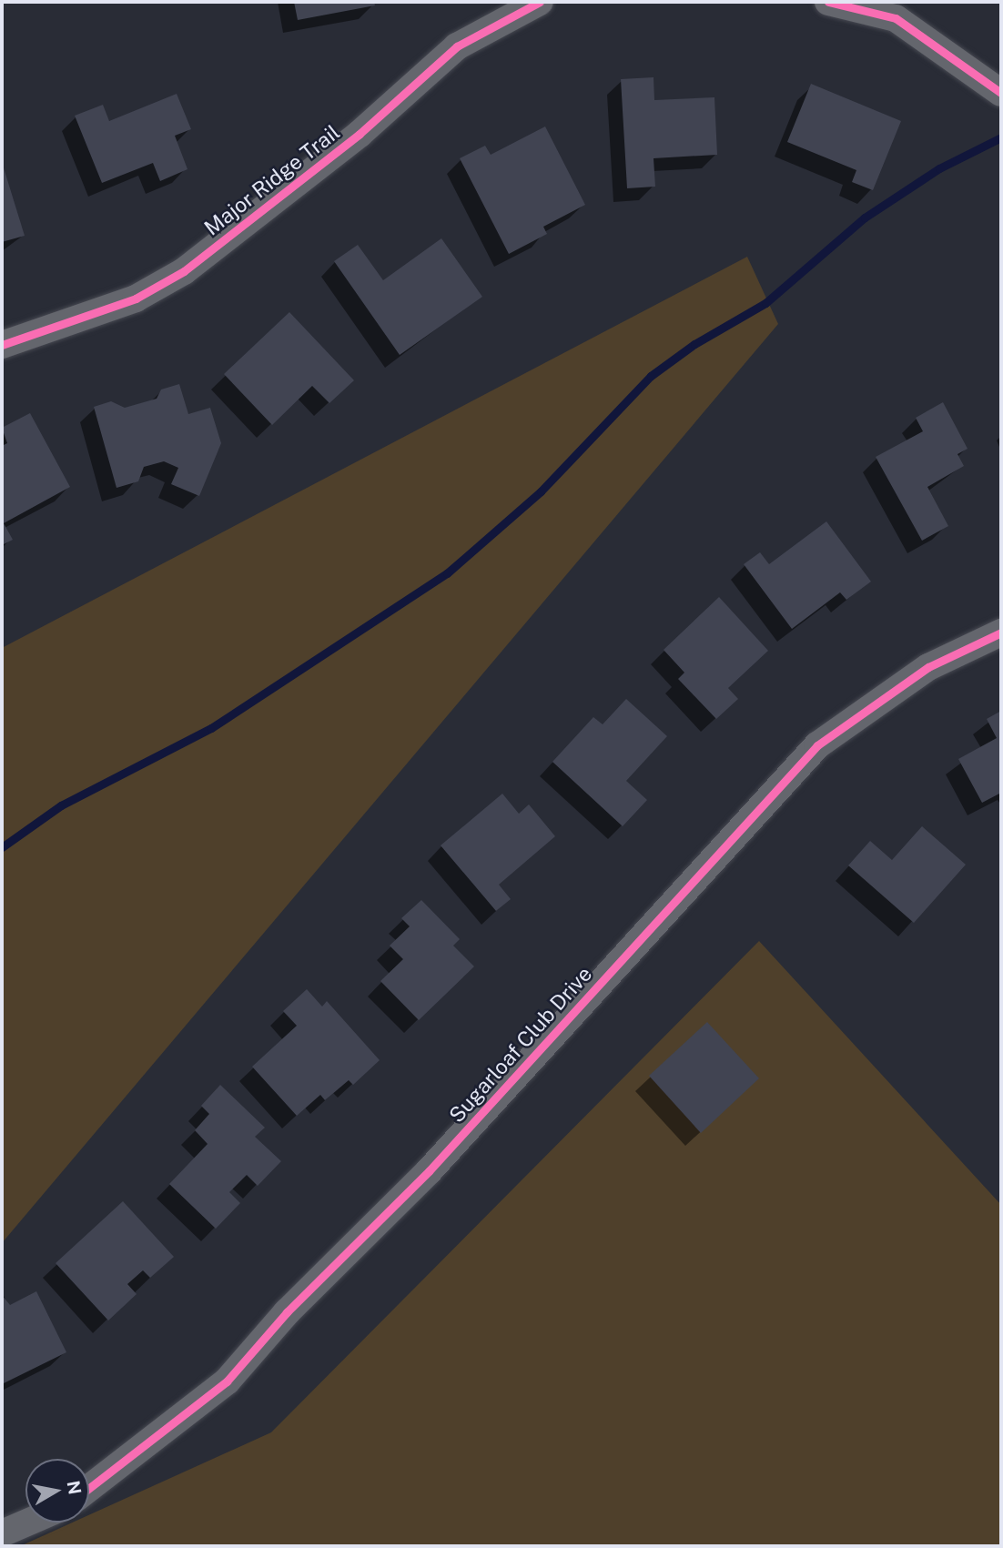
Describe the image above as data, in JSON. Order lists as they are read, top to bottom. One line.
{"streets":{"street":["Major Ridge Trail","Sugarloaf Club Drive"]},"north":"right"}
